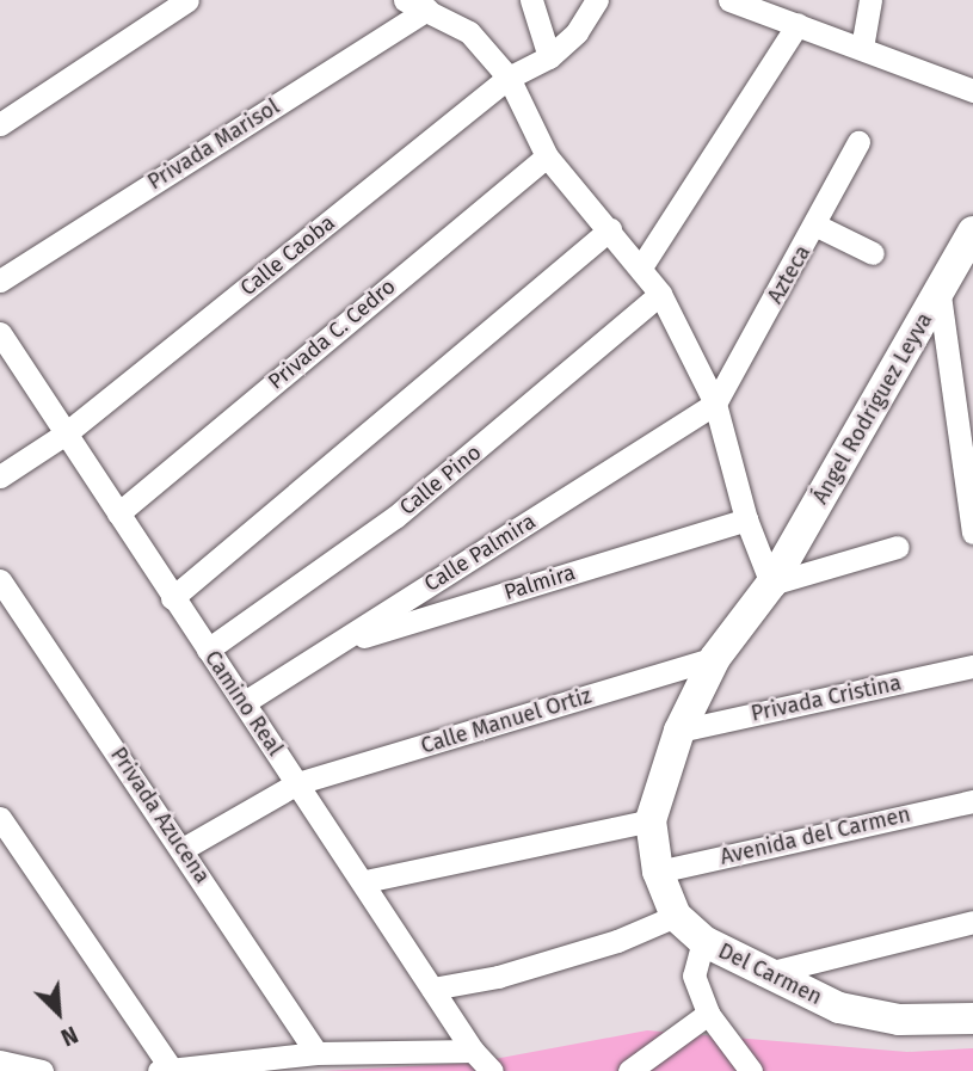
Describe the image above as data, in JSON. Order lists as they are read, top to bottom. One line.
{"streets":{"street":["Privada Marisol","Calle Caoba","Azteca","Privada C. Cedro","Ángel Rodríguez Leyva","Calle Pino","Calle Palmira","Palmira","Privada Cristina","Camino Real","Calle Manuel Ortiz","Privada Azucena","Avenida del Carmen","Del Carmen"]},"crossings":[["Calle Caoba","Camino Real"],["Azteca","Calle Palmira"],["Privada C. Cedro","Camino Real"],["Ángel Rodríguez Leyva","Privada Cristina"],["Ángel Rodríguez Leyva","Calle Manuel Ortiz"],["Calle Pino","Camino Real"],["Calle Palmira","Palmira"],["Calle Palmira","Camino Real"],["Camino Real","Calle Manuel Ortiz"],["Calle Manuel Ortiz","Privada Azucena"]],"north":"bottom right"}
